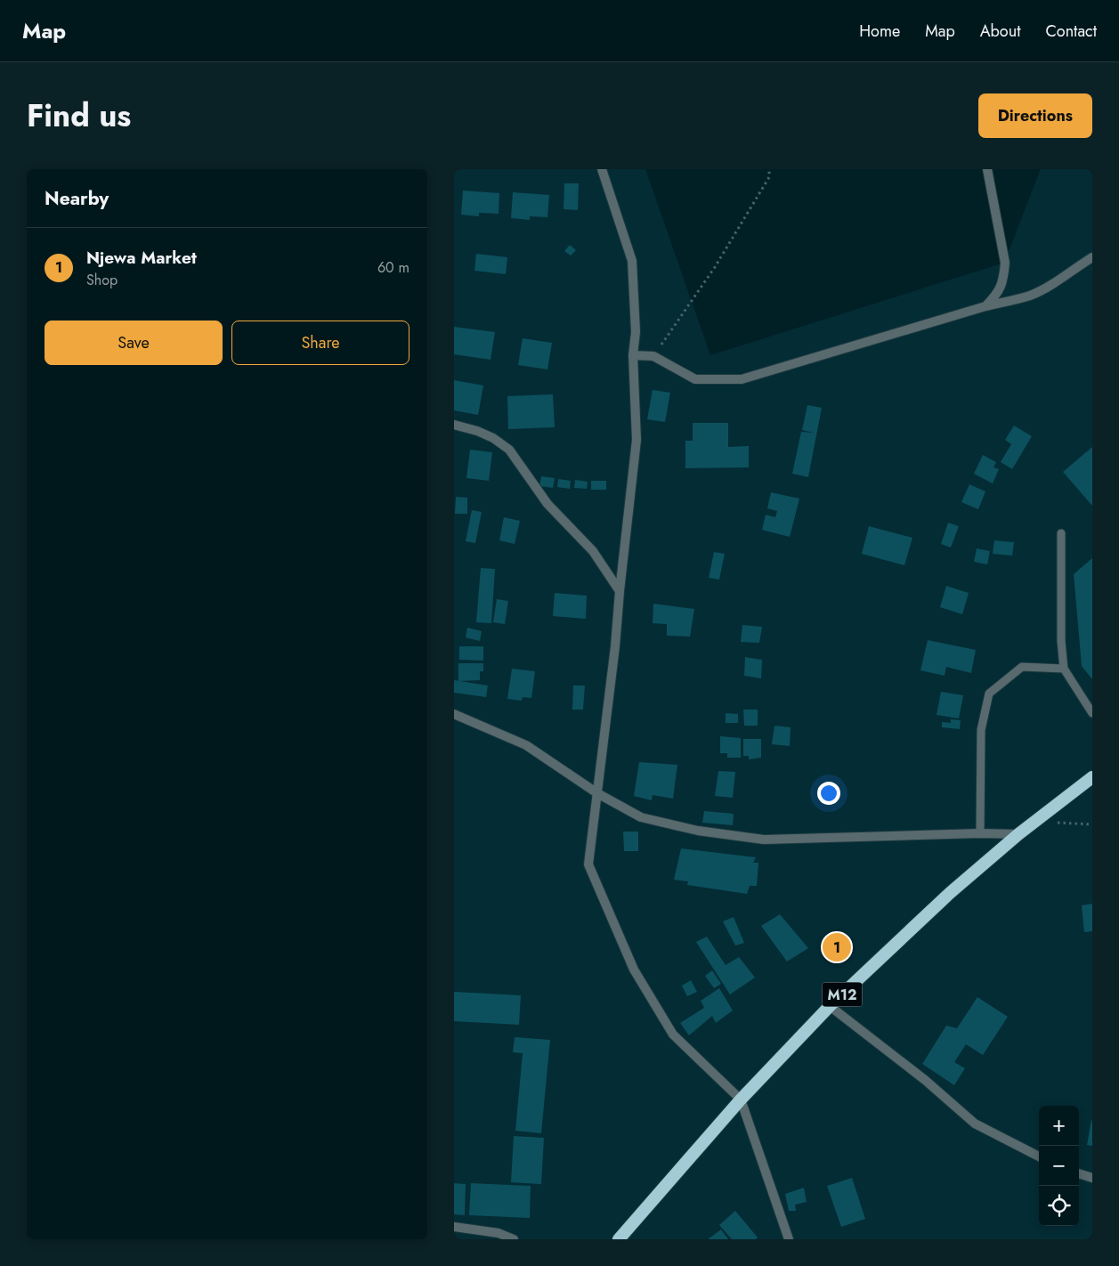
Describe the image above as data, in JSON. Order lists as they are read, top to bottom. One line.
{"streets":{"highway":["M12"]},"page":{"header":"Map","nav":["Home","Map","About","Contact"],"title":"Find us","buttons":["Directions",["Save","Share"]],"heading":"Nearby","list":[{"mark":"1","name":"Njewa Market","note":"Shop","value":"60 m"}],"pins":"1","map_buttons":["+","−"]}}
